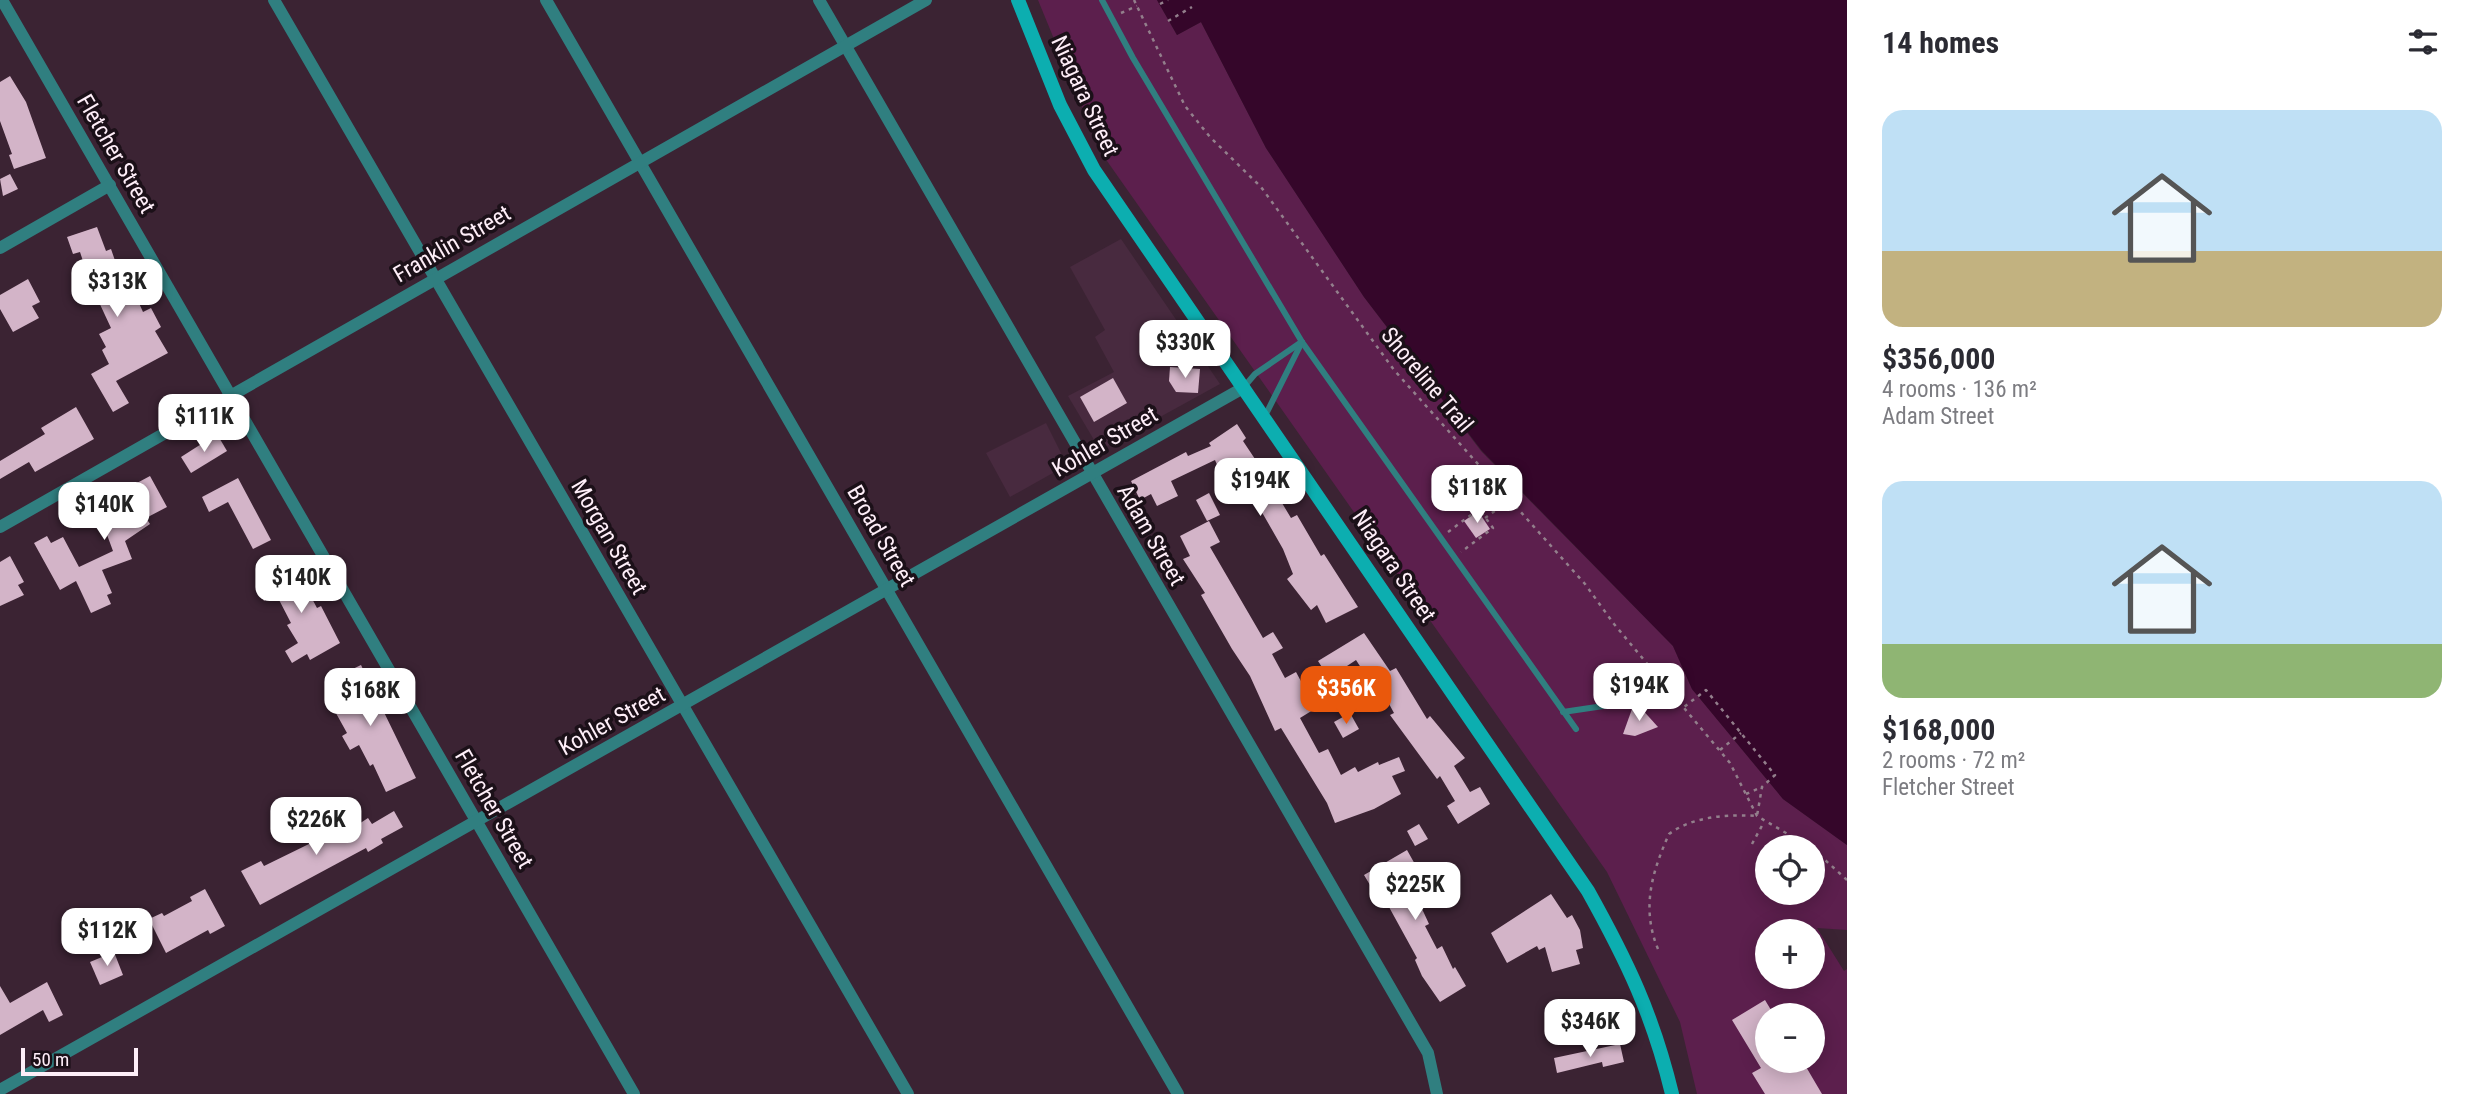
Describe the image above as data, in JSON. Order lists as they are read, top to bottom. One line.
{"streets":{"main road":["Niagara Street"],"street":["Fletcher Street","Franklin Street","Kohler Street","Adam Street","Broad Street","Morgan Street"],"path":["Shoreline Trail"]},"crossings":[["Niagara Street","Kohler Street"],["Fletcher Street","Franklin Street"],["Fletcher Street","Kohler Street"],["Franklin Street","Adam Street"],["Franklin Street","Broad Street"],["Franklin Street","Morgan Street"],["Kohler Street","Adam Street"],["Kohler Street","Broad Street"],["Kohler Street","Morgan Street"]],"scale_bar":"50 m","page":{"heading":"14 homes","list":[{"name":"$356,000","note":"4 rooms · 136 m² · Adam Street"},{"name":"$168,000","note":"2 rooms · 72 m² · Fletcher Street"}],"price":["$313K","$330K","$111K","$194K","$118K","$140K","$140K","$194K","$356K","$168K","$226K","$225K","$112K","$346K"],"map_buttons":["+","−"],"scale":"50 m"}}
